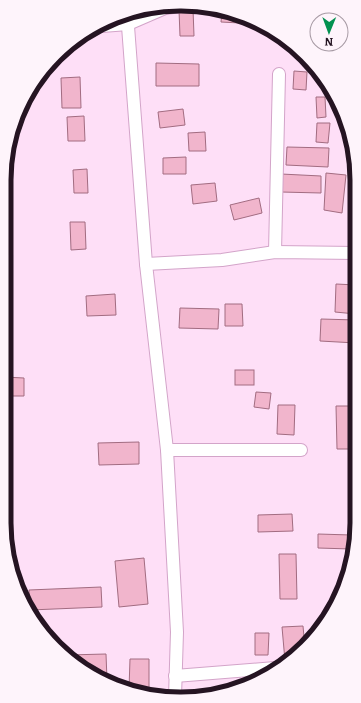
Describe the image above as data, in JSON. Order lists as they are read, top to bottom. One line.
{"north":"bottom"}
